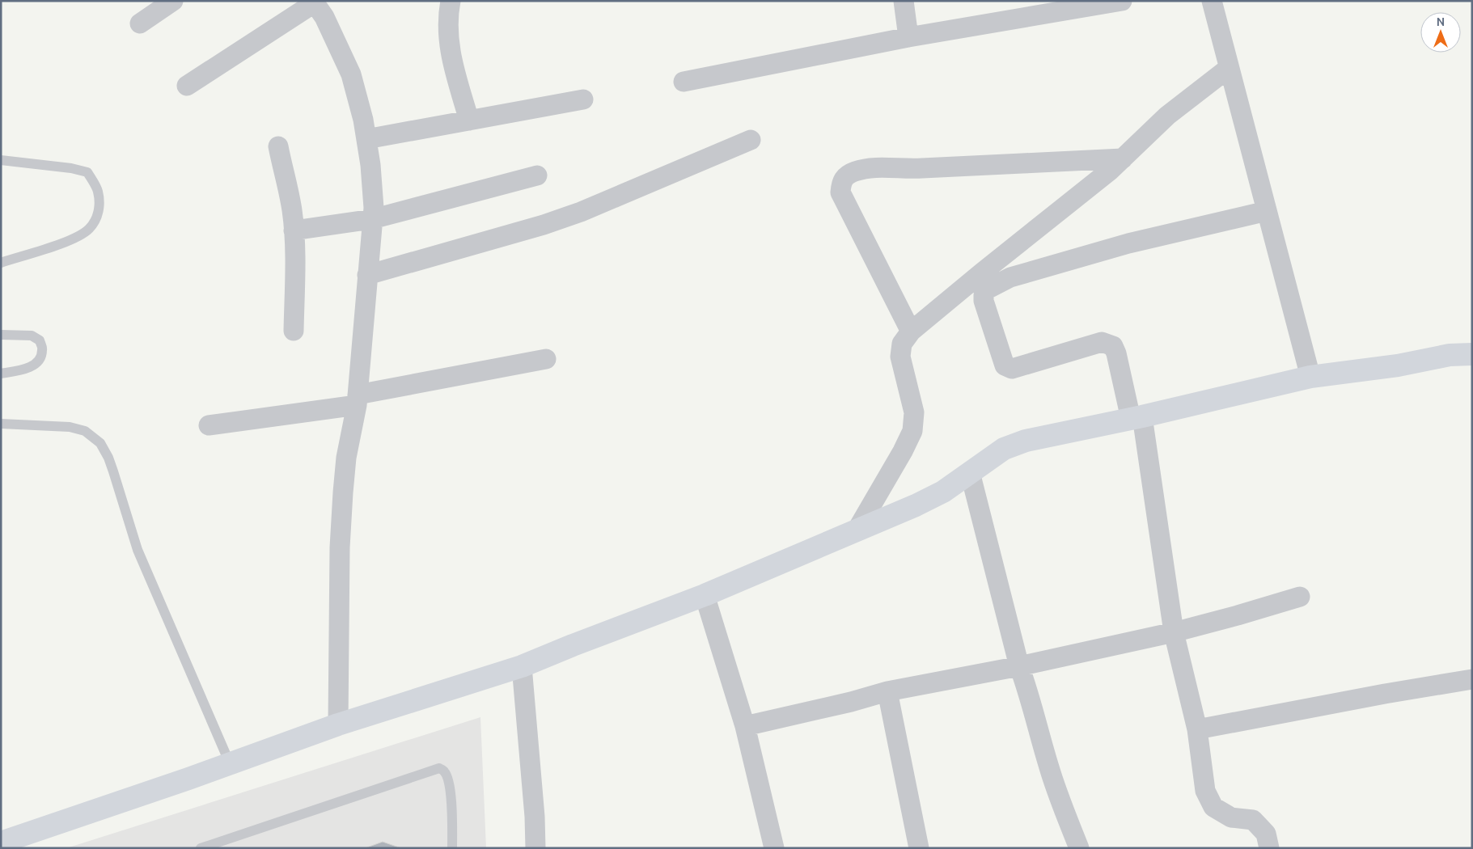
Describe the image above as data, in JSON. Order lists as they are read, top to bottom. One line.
{"north":"top"}
